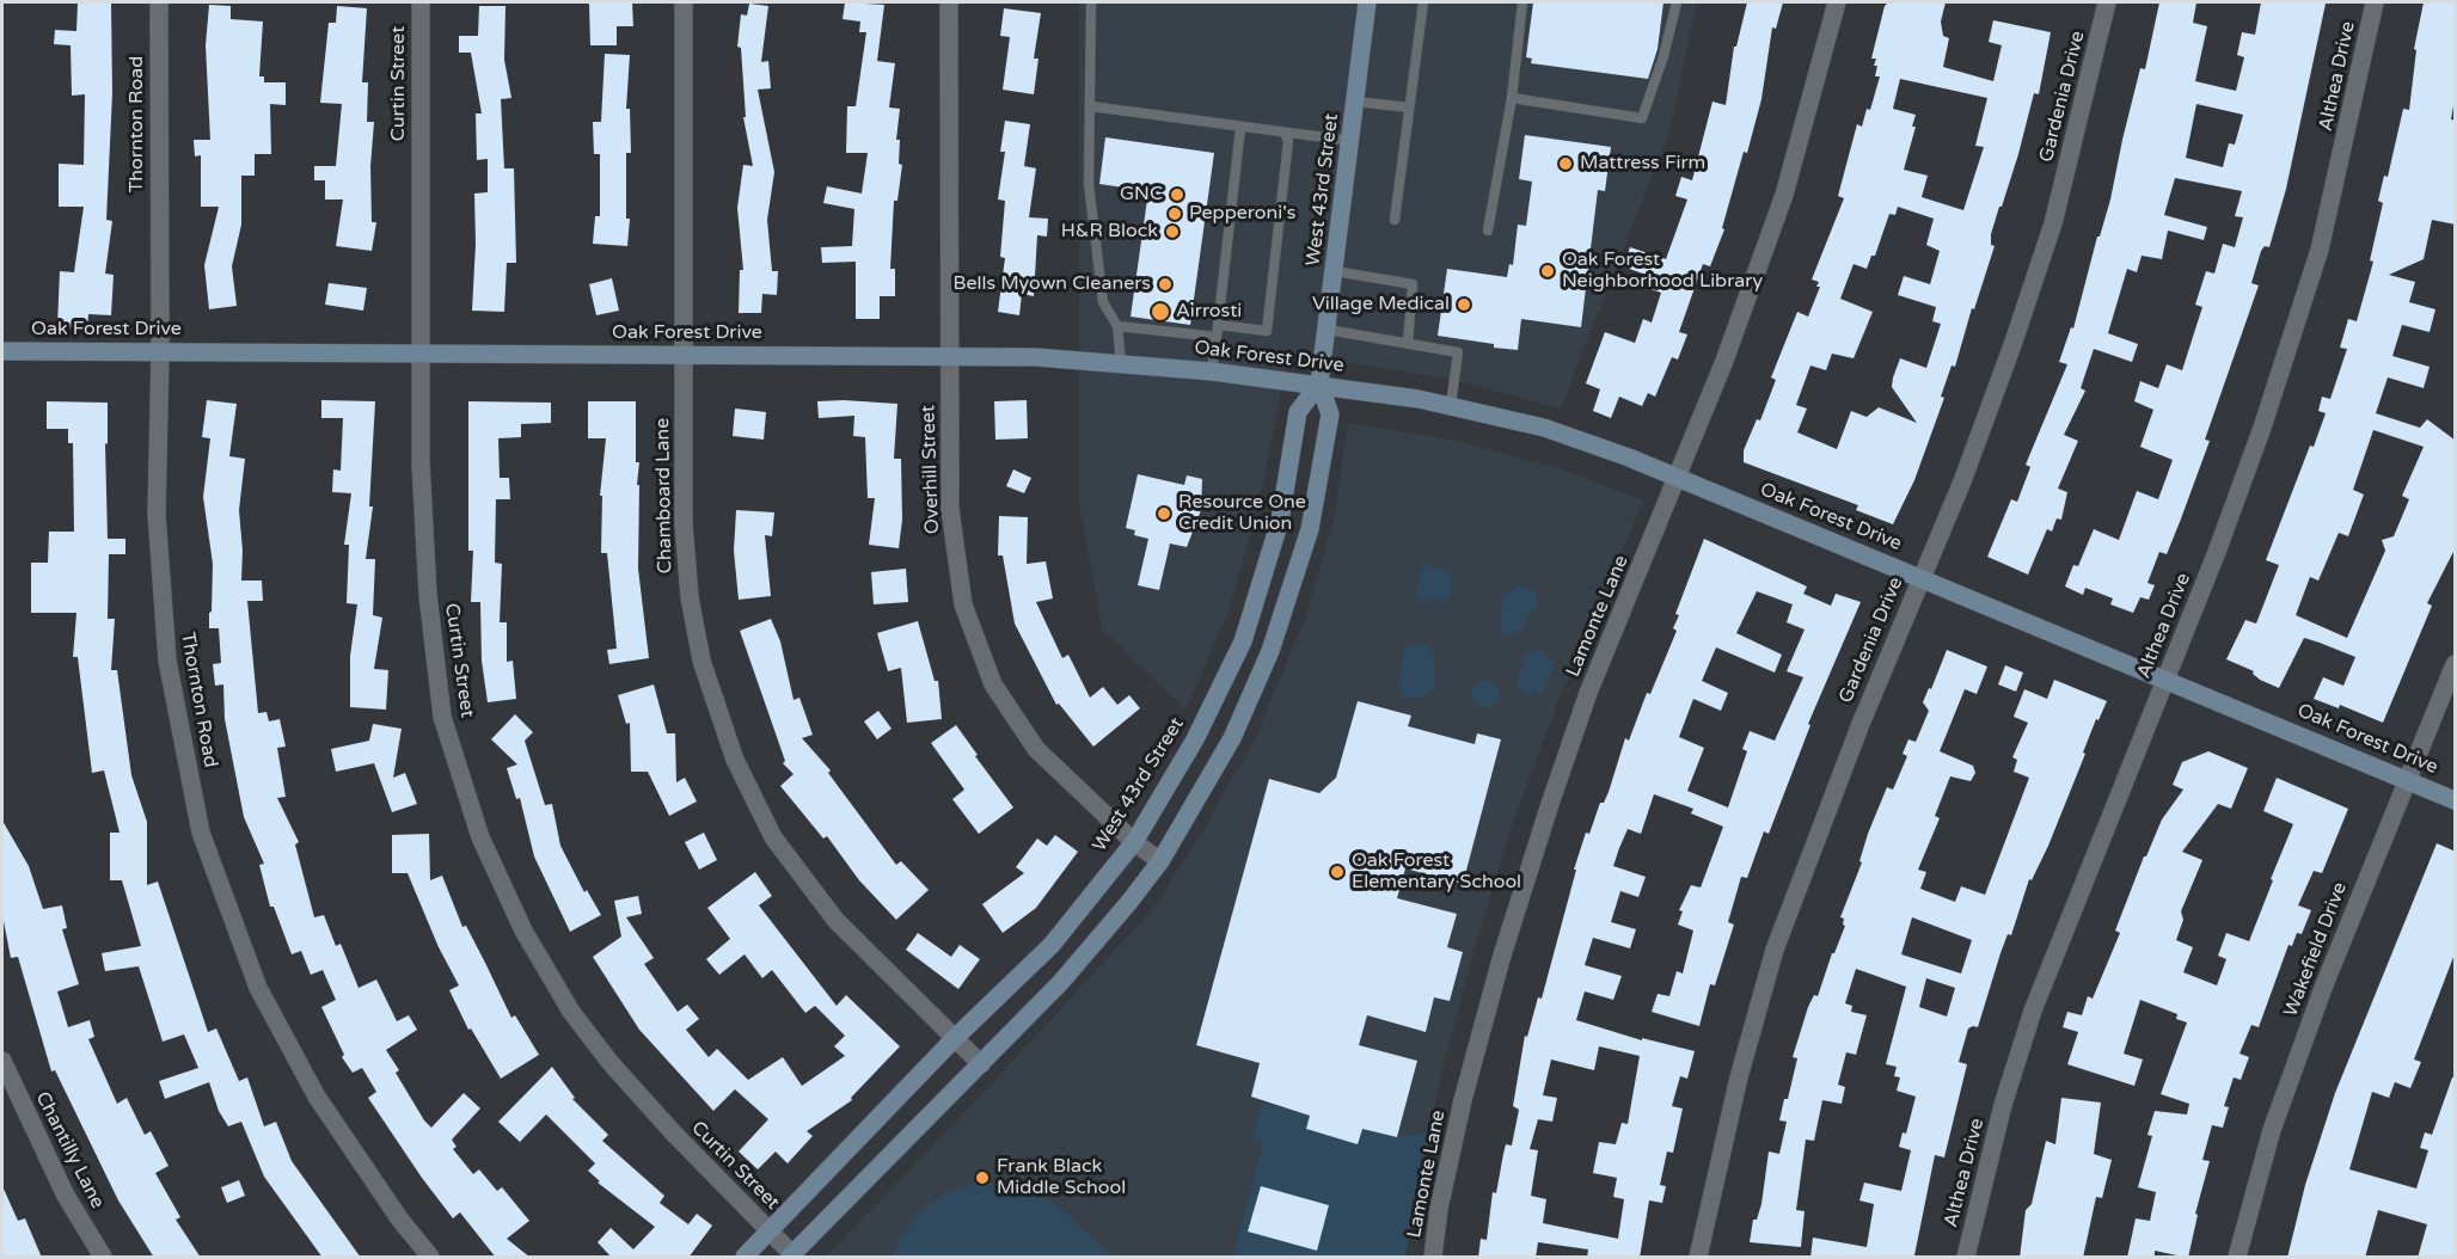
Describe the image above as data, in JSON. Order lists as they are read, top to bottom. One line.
{"streets":{"street":["Althea Drive","Curtin Street","Gardenia Drive","Thornton Road","West 43rd Street","Oak Forest Drive","Overhill Street","Chamboard Lane","Lamonte Lane","Wakefield Drive","Chantilly Lane"]},"crossings":[["Althea Drive","Oak Forest Drive"],["Curtin Street","West 43rd Street"],["Curtin Street","Oak Forest Drive"],["Gardenia Drive","Oak Forest Drive"],["Thornton Road","Oak Forest Drive"],["West 43rd Street","Oak Forest Drive"],["West 43rd Street","Overhill Street"],["West 43rd Street","Chamboard Lane"],["Oak Forest Drive","Overhill Street"],["Oak Forest Drive","Chamboard Lane"],["Oak Forest Drive","Lamonte Lane"],["Oak Forest Drive","Wakefield Drive"]],"places":["Mattress Firm","GNC","Pepperoni's","H&R Block","Oak Forest Neighborhood Library","Bells Myown Cleaners","Village Medical","Airrosti","Resource One Credit Union","Oak Forest Elementary School","Frank Black Middle School"]}
